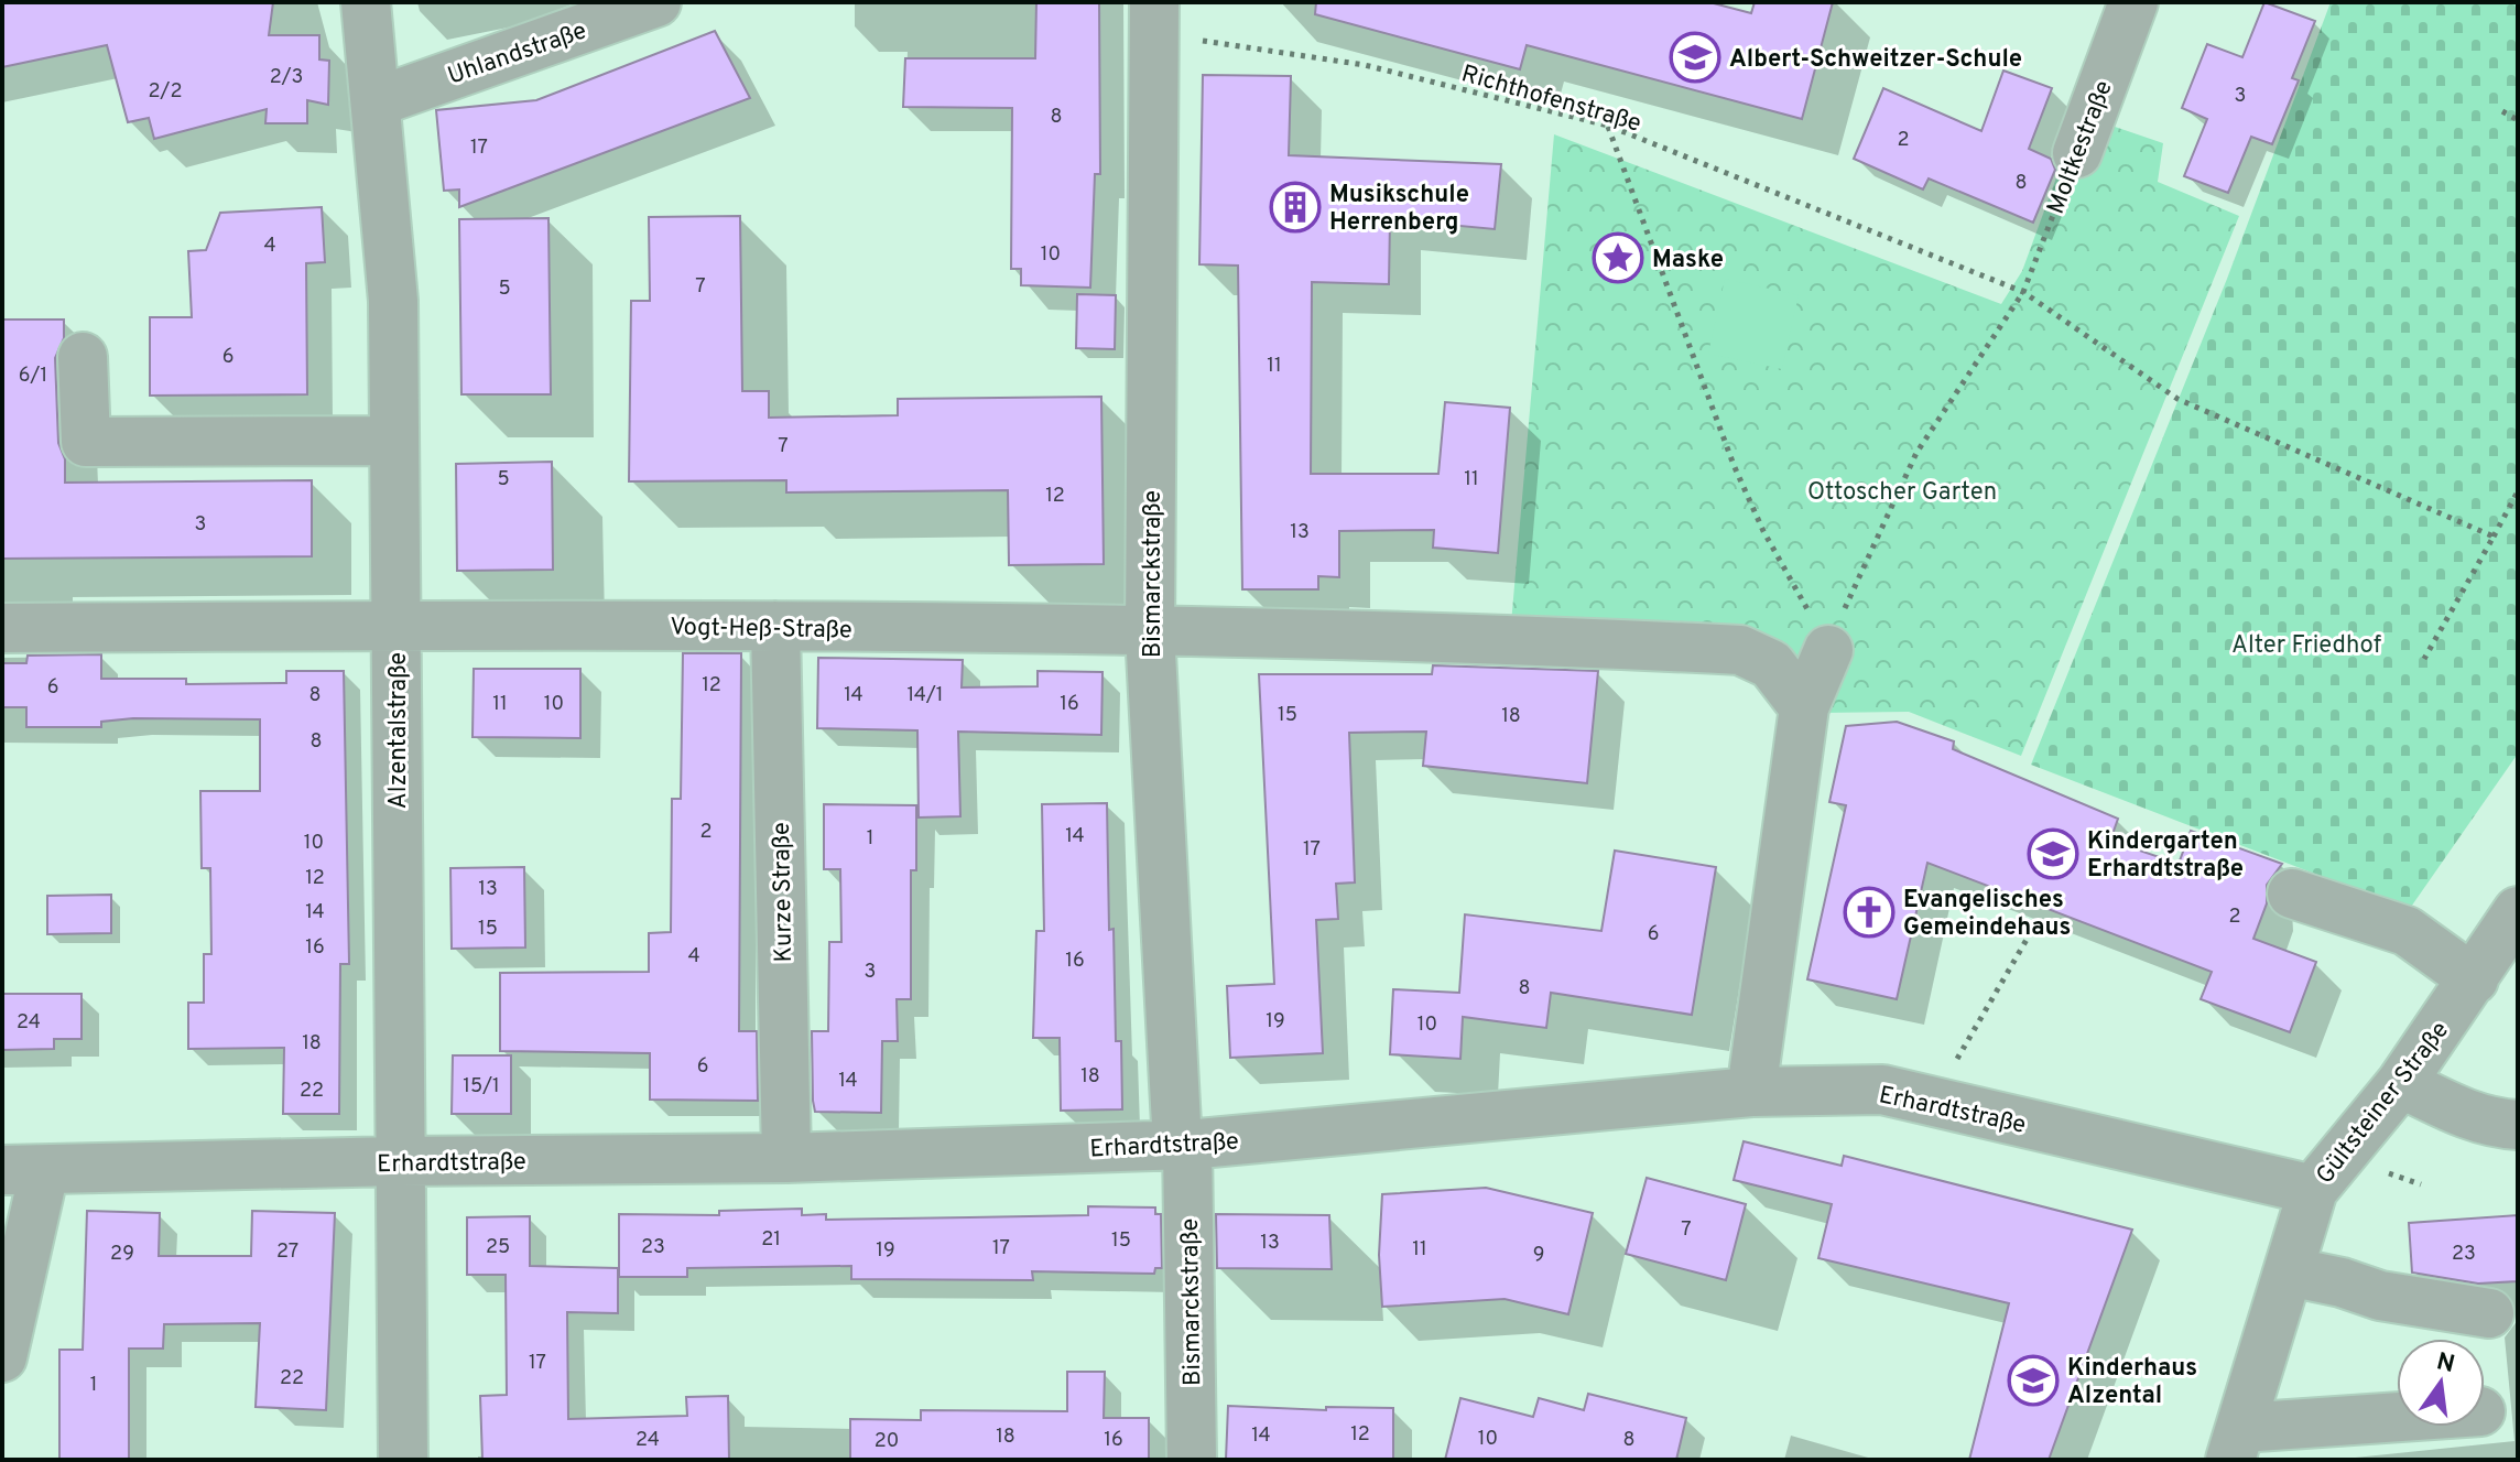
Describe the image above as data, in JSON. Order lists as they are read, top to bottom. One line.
{"streets":{"street":["Uhlandstraße","Moltkestraße","Bismarckstraße","Vogt-Heß-Straße","Alzentalstraße","Kurze Straße","Gültsteiner Straße","Erhardtstraße"],"path":["Richthofenstraße"]},"crossings":[["Uhlandstraße","Alzentalstraße"],["Richthofenstraße","Moltkestraße"],["Richthofenstraße","Bismarckstraße"],["Bismarckstraße","Vogt-Heß-Straße"],["Bismarckstraße","Erhardtstraße"],["Vogt-Heß-Straße","Alzentalstraße"],["Vogt-Heß-Straße","Kurze Straße"],["Alzentalstraße","Erhardtstraße"],["Kurze Straße","Erhardtstraße"],["Gültsteiner Straße","Erhardtstraße"]],"parks":["Ottoscher Garten","Alter Friedhof"],"places":{"school or university":["Albert-Schweitzer-Schule","Kindergarten Erhardtstraße","Kinderhaus Alzental"],"building":["Musikschule Herrenberg"],"place":["Maske"],"church":["Evangelisches Gemeindehaus"]},"house_numbers":["2/3","2/2","3","8","2","17","8","4","10","7","5","6","11","6/1","7","5","11","12","3","13","12","6","8","14","14/1","11","10","16","15","18","8","2","14","1","10","17","12","13","14","2","15","6","16","4","16","3","8","19","24","10","18","6","18","14","15/1","22","7","21","15","13","25","23","17","11","19","27","29","23","9","17","22","1","12","14","18","10","24","16","8","20"],"north":"top"}
